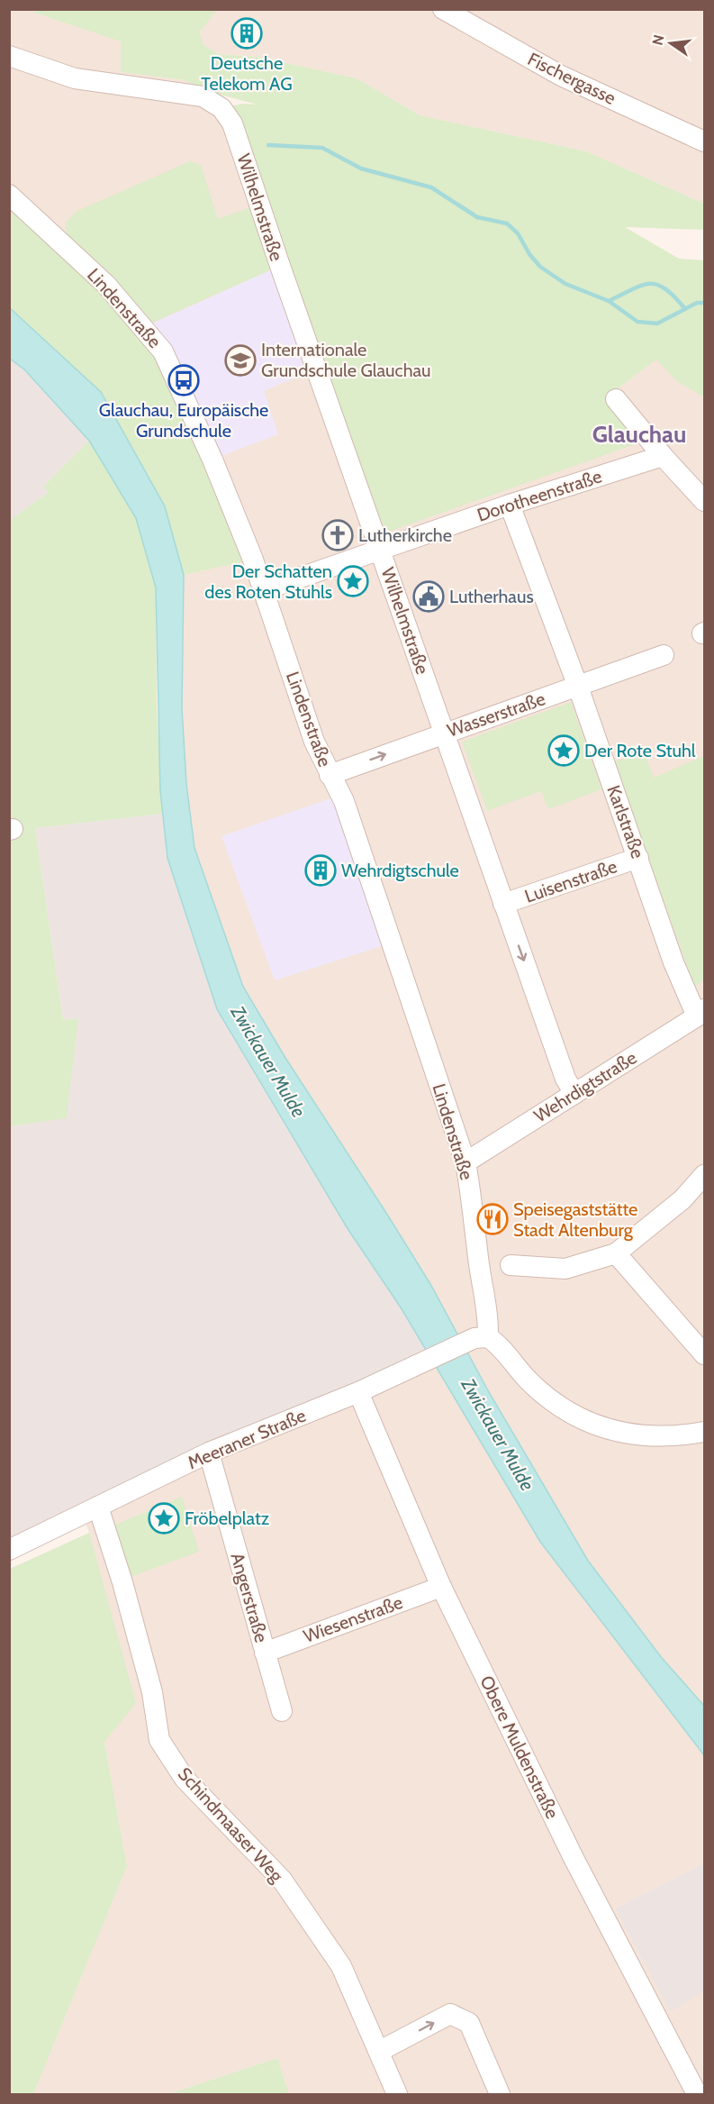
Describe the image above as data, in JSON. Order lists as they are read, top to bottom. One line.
{"streets":{"street":["Fischergasse","Wilhelmstraße","Lindenstraße","Dorotheenstraße","Wasserstraße","Karlstraße","Luisenstraße","Wehrdigtstraße","Meeraner Straße","Angerstraße","Wiesenstraße","Obere Muldenstraße","Schindmaaser Weg"]},"crossings":[["Wilhelmstraße","Dorotheenstraße"],["Wilhelmstraße","Wasserstraße"],["Wilhelmstraße","Luisenstraße"],["Wilhelmstraße","Wehrdigtstraße"],["Lindenstraße","Dorotheenstraße"],["Lindenstraße","Wasserstraße"],["Lindenstraße","Wehrdigtstraße"],["Lindenstraße","Meeraner Straße"],["Dorotheenstraße","Karlstraße"],["Wasserstraße","Karlstraße"],["Karlstraße","Luisenstraße"],["Karlstraße","Wehrdigtstraße"],["Meeraner Straße","Angerstraße"],["Meeraner Straße","Obere Muldenstraße"],["Meeraner Straße","Schindmaaser Weg"],["Angerstraße","Wiesenstraße"],["Wiesenstraße","Obere Muldenstraße"]],"districts":["Glauchau"],"water":["Zwickauer Mulde"],"places":{"building":["Deutsche Telekom AG","Wehrdigtschule"],"school or university":["Internationale Grundschule Glauchau"],"bus stop":["Glauchau, Europäische Grundschule"],"church":["Lutherkirche"],"place":["Der Schatten des Roten Stuhls","Der Rote Stuhl","Fröbelplatz"],"public building":["Lutherhaus"],"restaurant":["Speisegaststätte Stadt Altenburg"]},"north":"left"}
